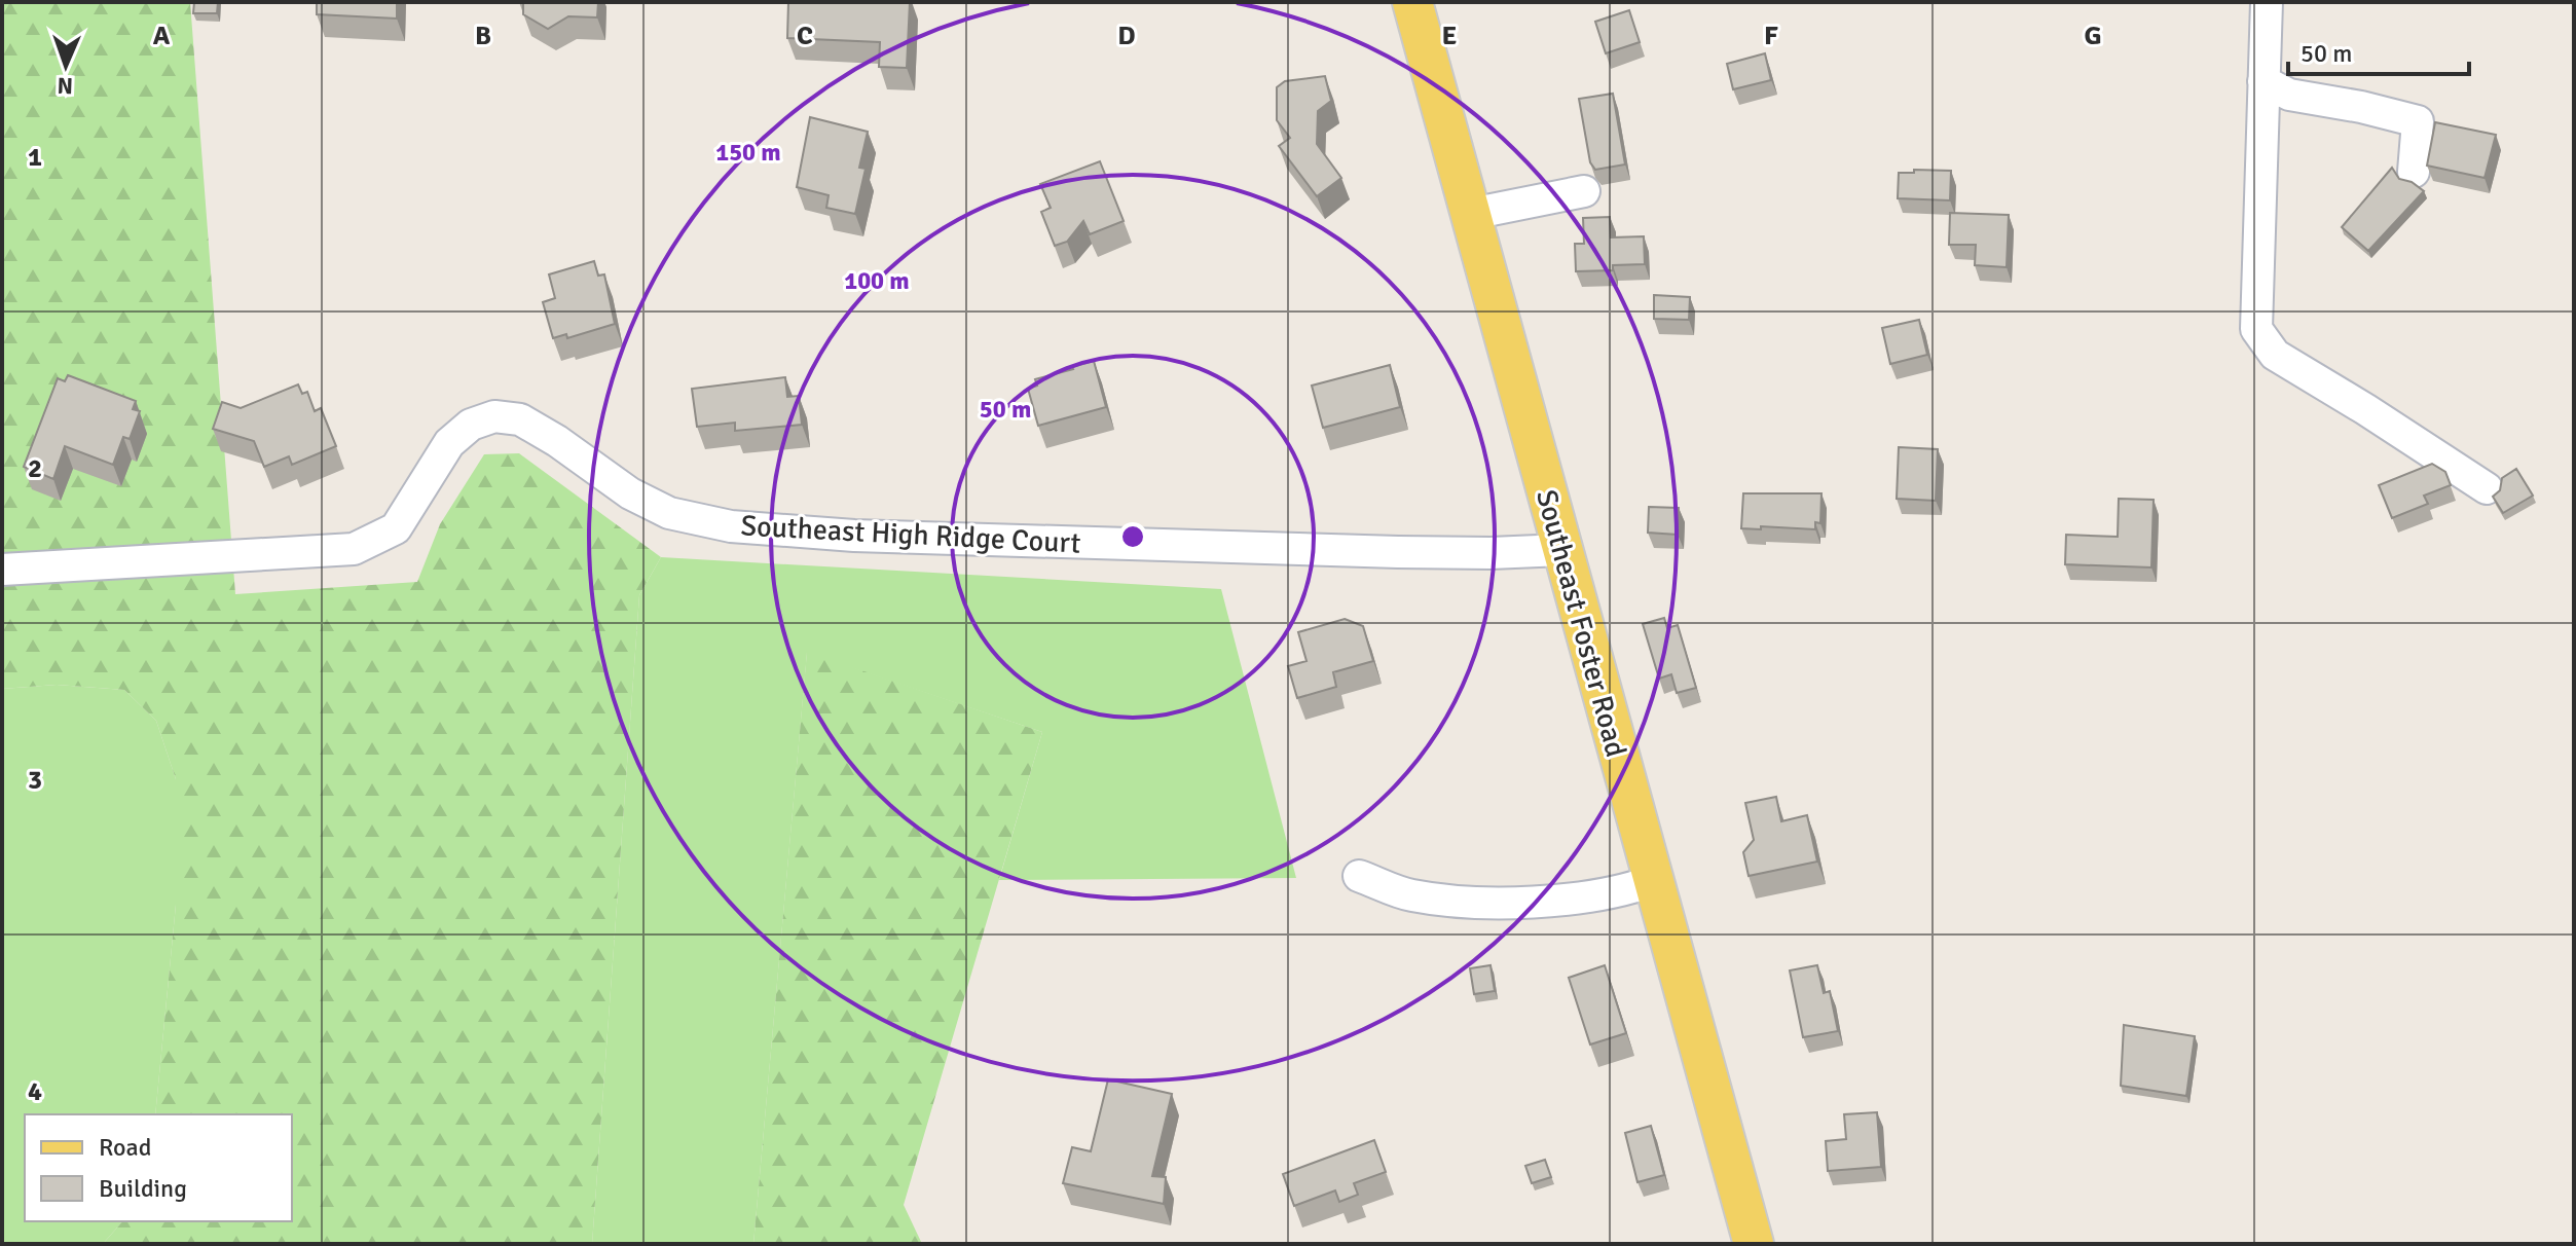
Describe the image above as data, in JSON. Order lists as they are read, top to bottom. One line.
{"streets":{"main road":["Southeast Foster Road"],"street":["Southeast High Ridge Court"]},"crossings":[["Southeast High Ridge Court","Southeast Foster Road"]],"legend":["Road","Building"],"scale_bar":"50 m","north":"bottom","grid":{"columns":["A","B","C","D","E","F","G"],"rows":["1","2","3","4"]},"rings":["150 m","100 m","50 m"]}
